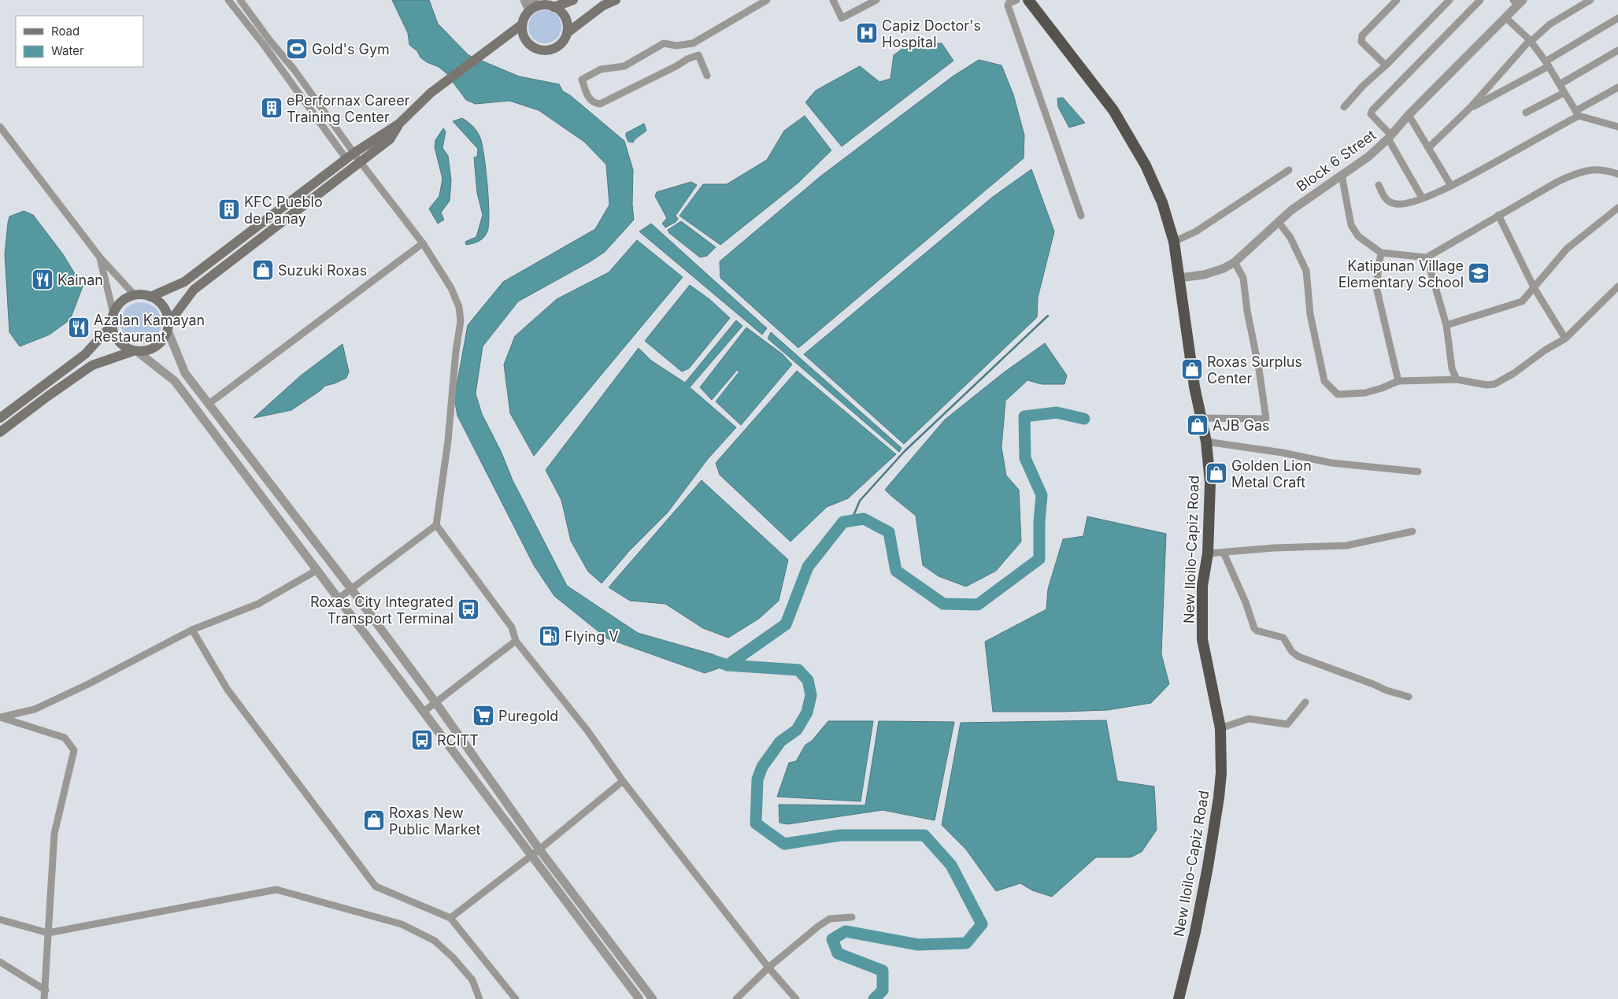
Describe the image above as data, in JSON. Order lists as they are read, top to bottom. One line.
{"streets":{"highway":["New Iloilo-Capiz Road"],"street":["Block 6 Street"]},"crossings":[["Block 6 Street","New Iloilo-Capiz Road"]],"places":{"hospital":["Capiz Doctor's Hospital"],"sports":["Gold's Gym"],"building":["ePerfornax Career Training Center","KFC Pueblo de Panay"],"shop":["Suzuki Roxas","Roxas Surplus Center","AJB Gas","Golden Lion Metal Craft","Roxas New Public Market"],"school or university":["Katipunan Village Elementary School"],"restaurant":["Kainan","Azalan Kamayan Restaurant"],"bus stop":["Roxas City Integrated Transport Terminal","RCITT"],"fuel station":["Flying V"],"supermarket":["Puregold"]},"legend":["Road","Water"]}
